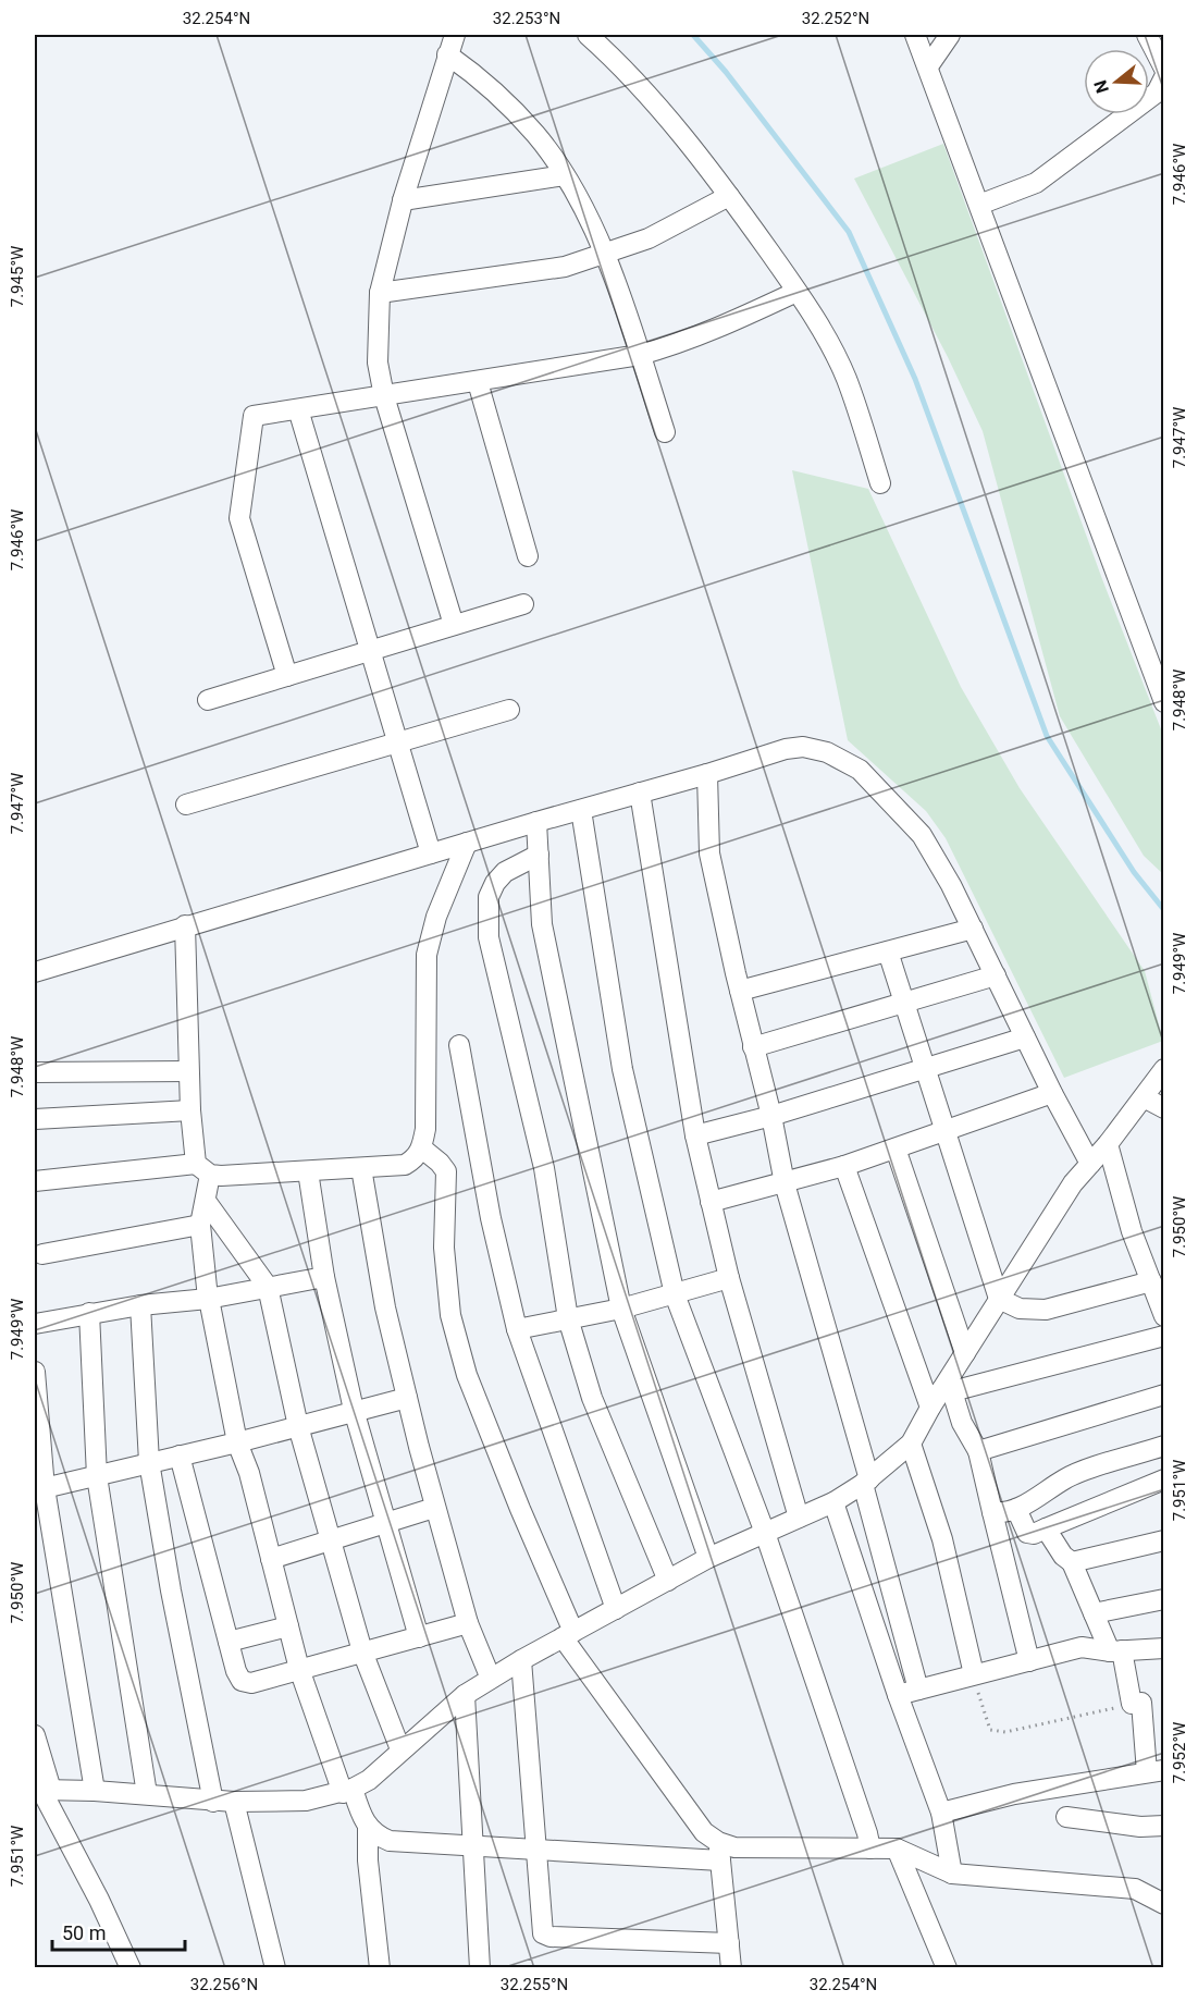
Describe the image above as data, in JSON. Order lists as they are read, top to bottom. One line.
{"scale_bar":"50 m","north":"left","coordinates":["32.254°N","32.253°N","32.252°N","7.946°W","7.945°W","7.947°W","7.948°W","7.949°W","7.950°W","7.951°W","7.952°W","32.256°N","32.255°N"]}
